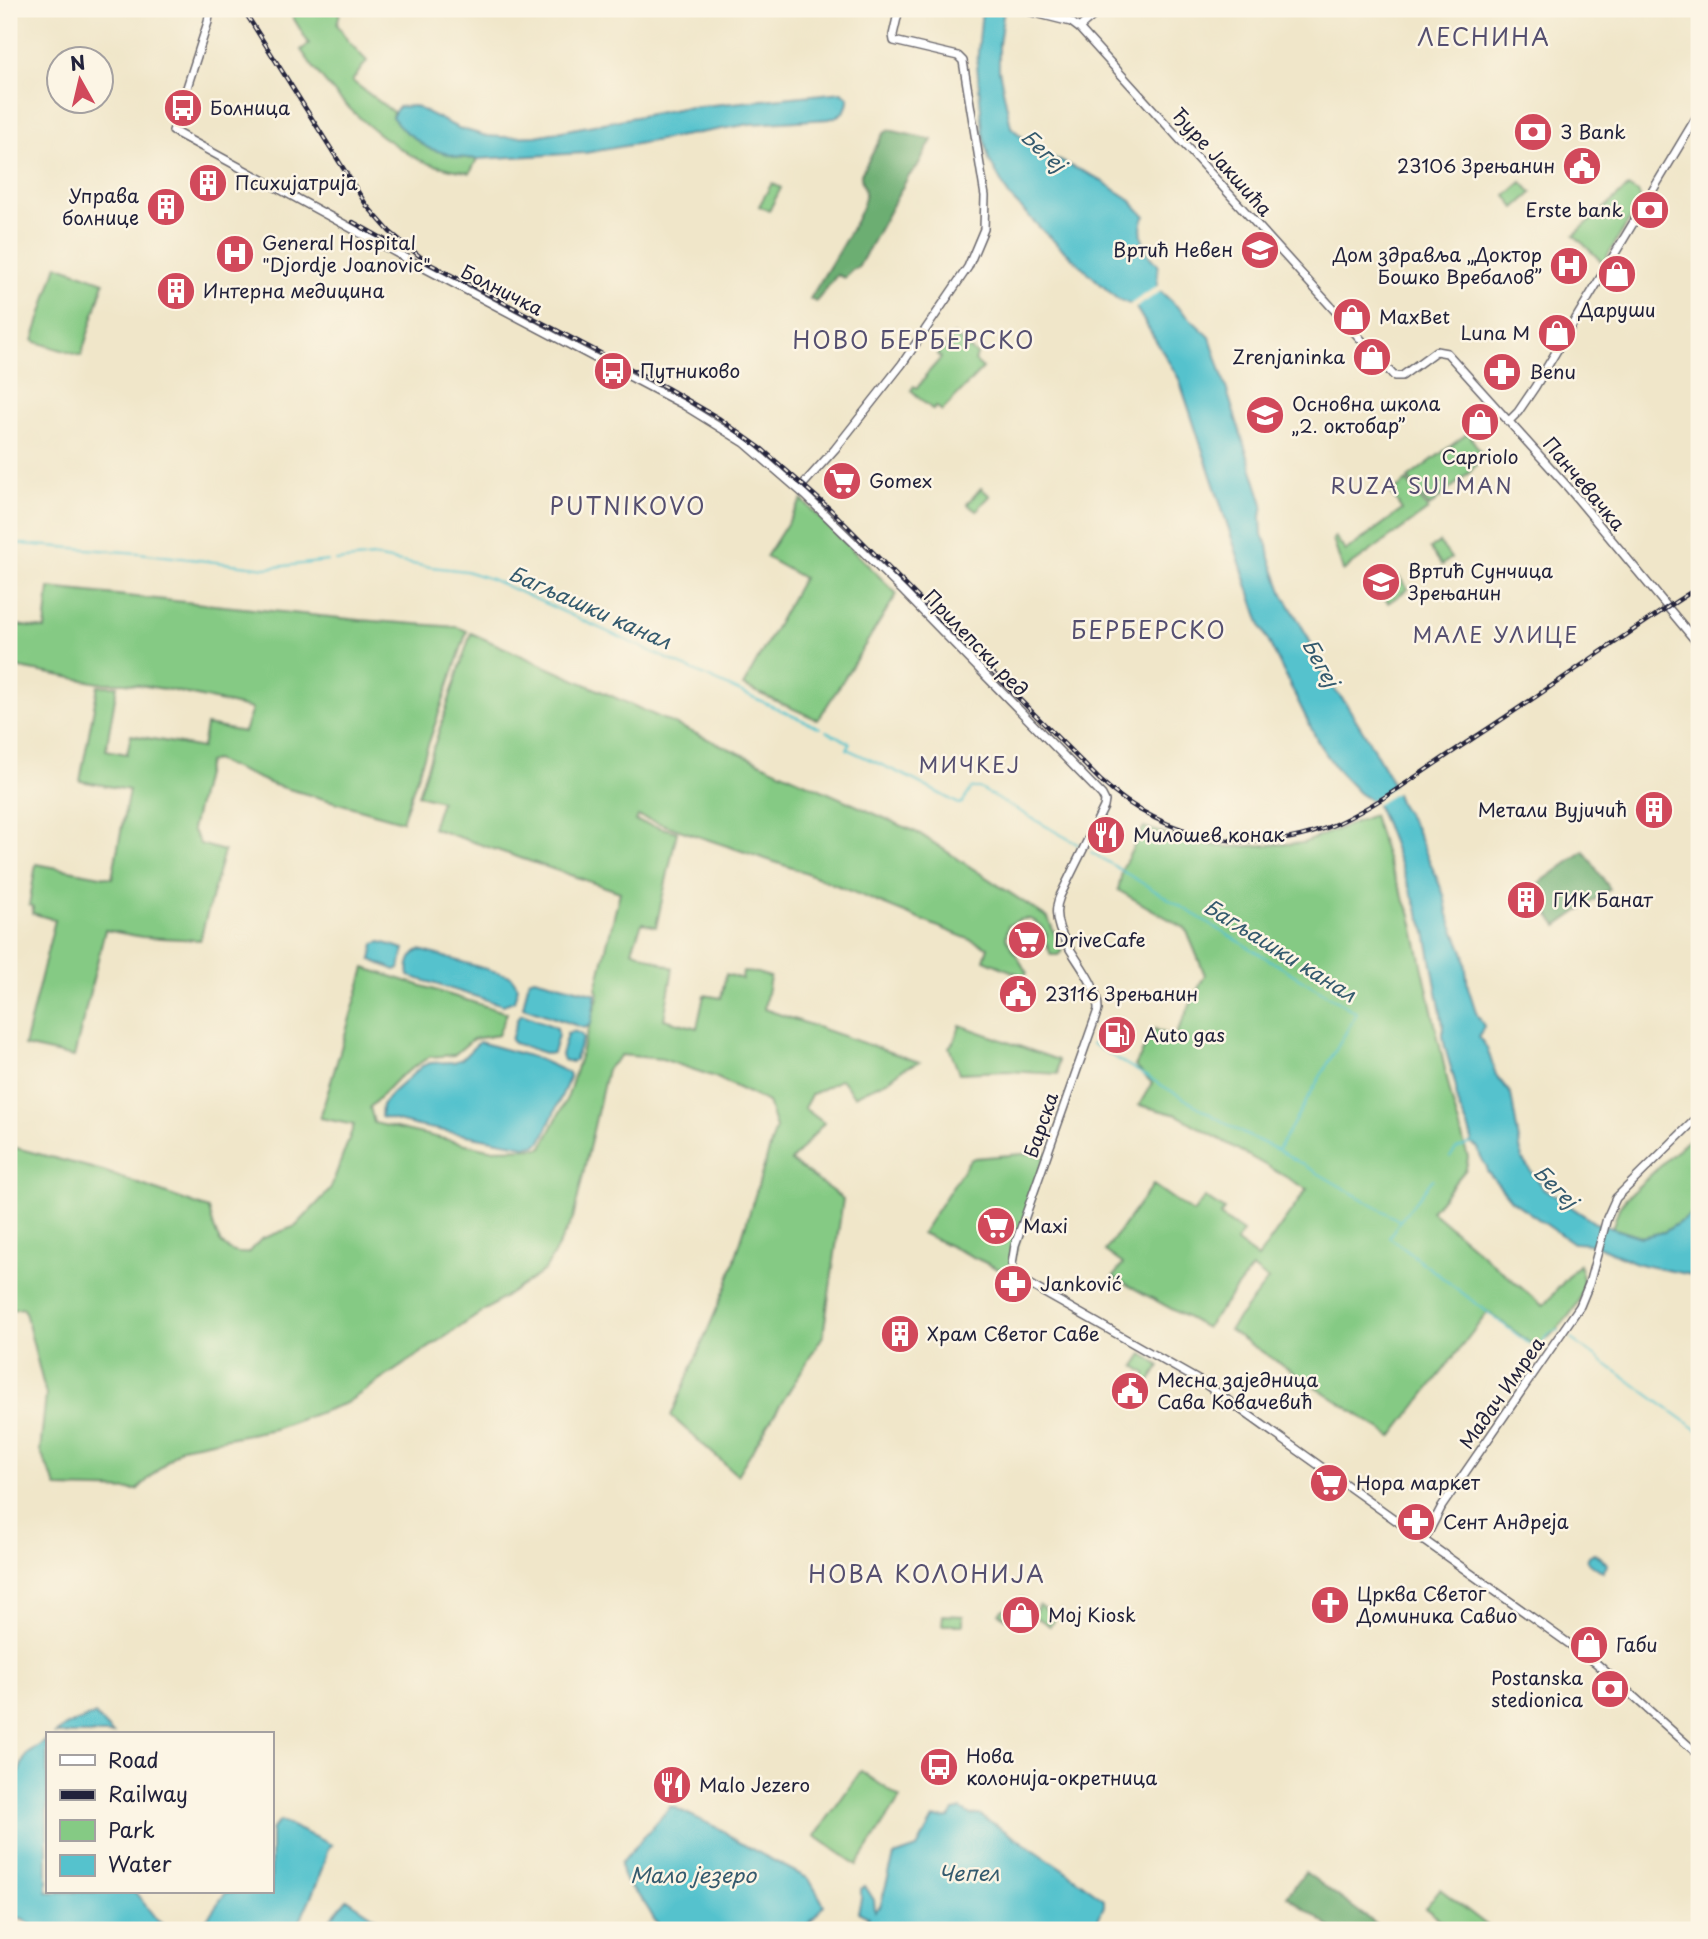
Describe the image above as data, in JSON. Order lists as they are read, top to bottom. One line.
{"streets":{"street":["Ђуре Јакшића","Болничка","Панчевачка","Прилепски ред","Барска","Мадач Имреа"]},"crossings":[["Ђуре Јакшића","Панчевачка"],["Болничка","Прилепски ред"],["Прилепски ред","Барска"],["Барска","Мадач Имреа"]],"districts":["ЛЕСНИНА","НОВО БЕРБЕРСКО","RUZA SULMAN","PUTNIKOVO","БЕРБЕРСКО","МАЛЕ УЛИЦЕ","МИЧКЕЈ","НОВА КОЛОНИЈА"],"water":["Бегеј","Багљашки канал","Чепел","Мало језеро"],"places":{"bus stop":["Болница","Путниково","Нова колонија-окретница"],"bank":["3 Bank","Erste bank","Postanska stedionica"],"public building":["23106 Зрењанин","23116 Зрењанин","Месна заједница Сава Ковачевић"],"building":["Психијатрија","Управа болнице","Интерна медицина","Метали Вујичић","ГИК Банат","Храм Светог Саве"],"school or university":["Вртић Невен","Основна школа „2. октобар”","Вртић Сунчица Зрењанин"],"hospital":["General Hospital \"Djordje Joanovic\"","Дом здравља „Доктор Бошко Вребалов”"],"shop":["Даруши","MaxBet","Luna M","Zrenjaninka","Capriolo","Moj Kiosk","Габи"],"pharmacy":["Benu","Janković","Сент Андреја"],"supermarket":["Gomex","DriveCafe","Maxi","Нора маркет"],"restaurant":["Милошев конак","Malo Jezero"],"fuel station":["Auto gas"],"church":["Црква Светог Доминика Савио"]},"legend":["Road","Railway","Park","Water"],"north":"top"}
